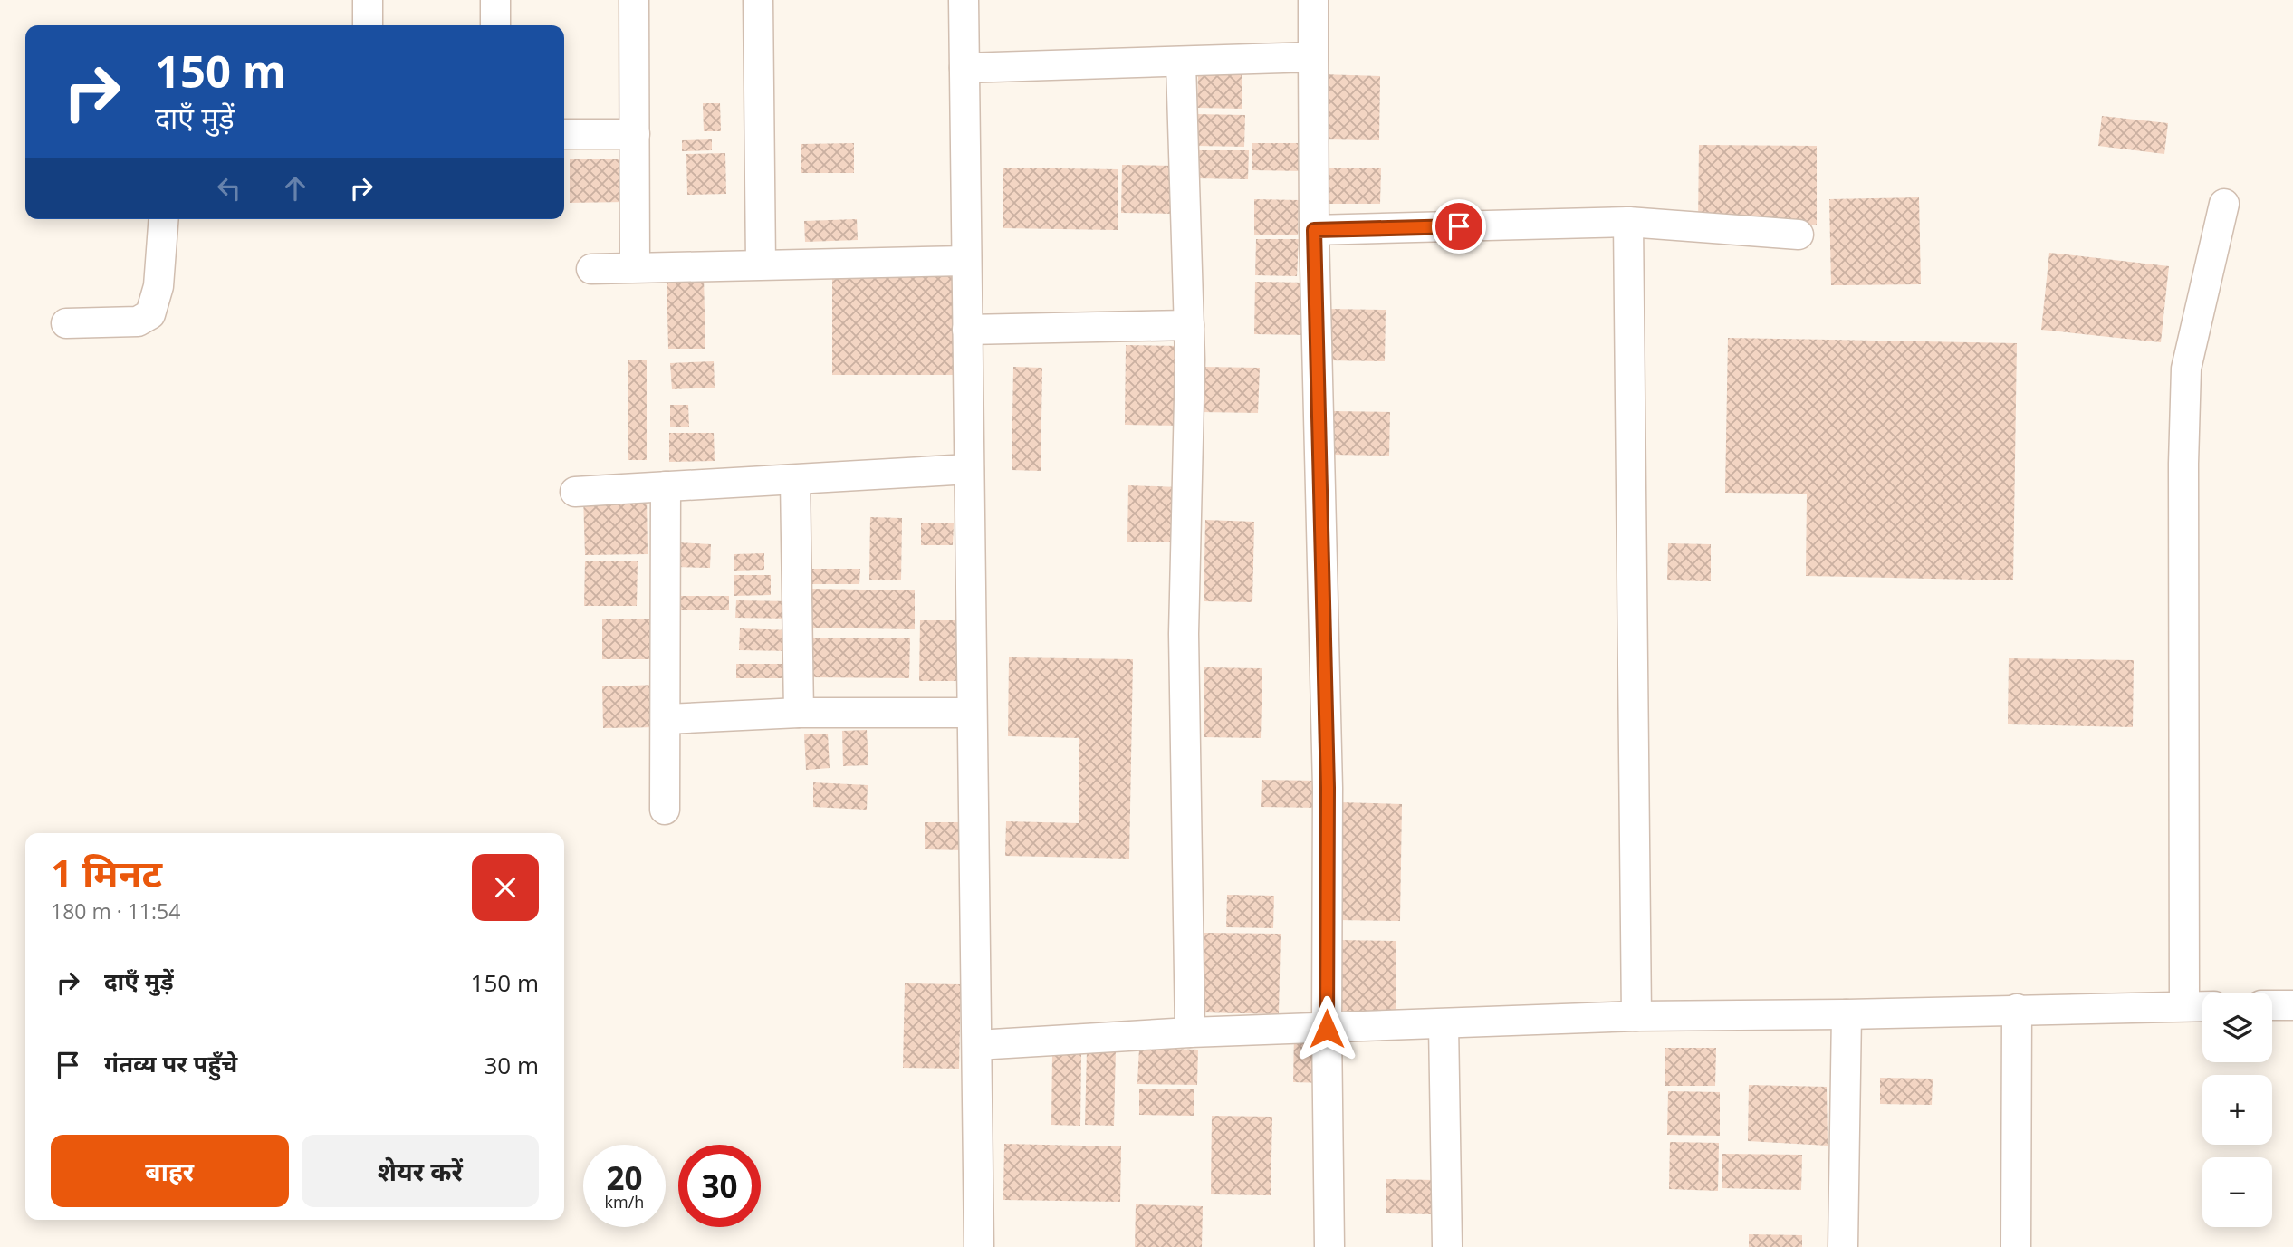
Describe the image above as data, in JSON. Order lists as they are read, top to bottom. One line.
{"page":{"turn":["150 m","दाएँ मुड़ें"],"heading":["1 मिनट","180 m · 11:54"],"list":[{"name":"दाएँ मुड़ें","value":"150 m"},{"name":"गंतव्य पर पहुँचे","value":"30 m"}],"map_buttons":["+","−"],"buttons":["बाहर","शेयर करें"],"speed":"20 km/h","limit":"30"}}
